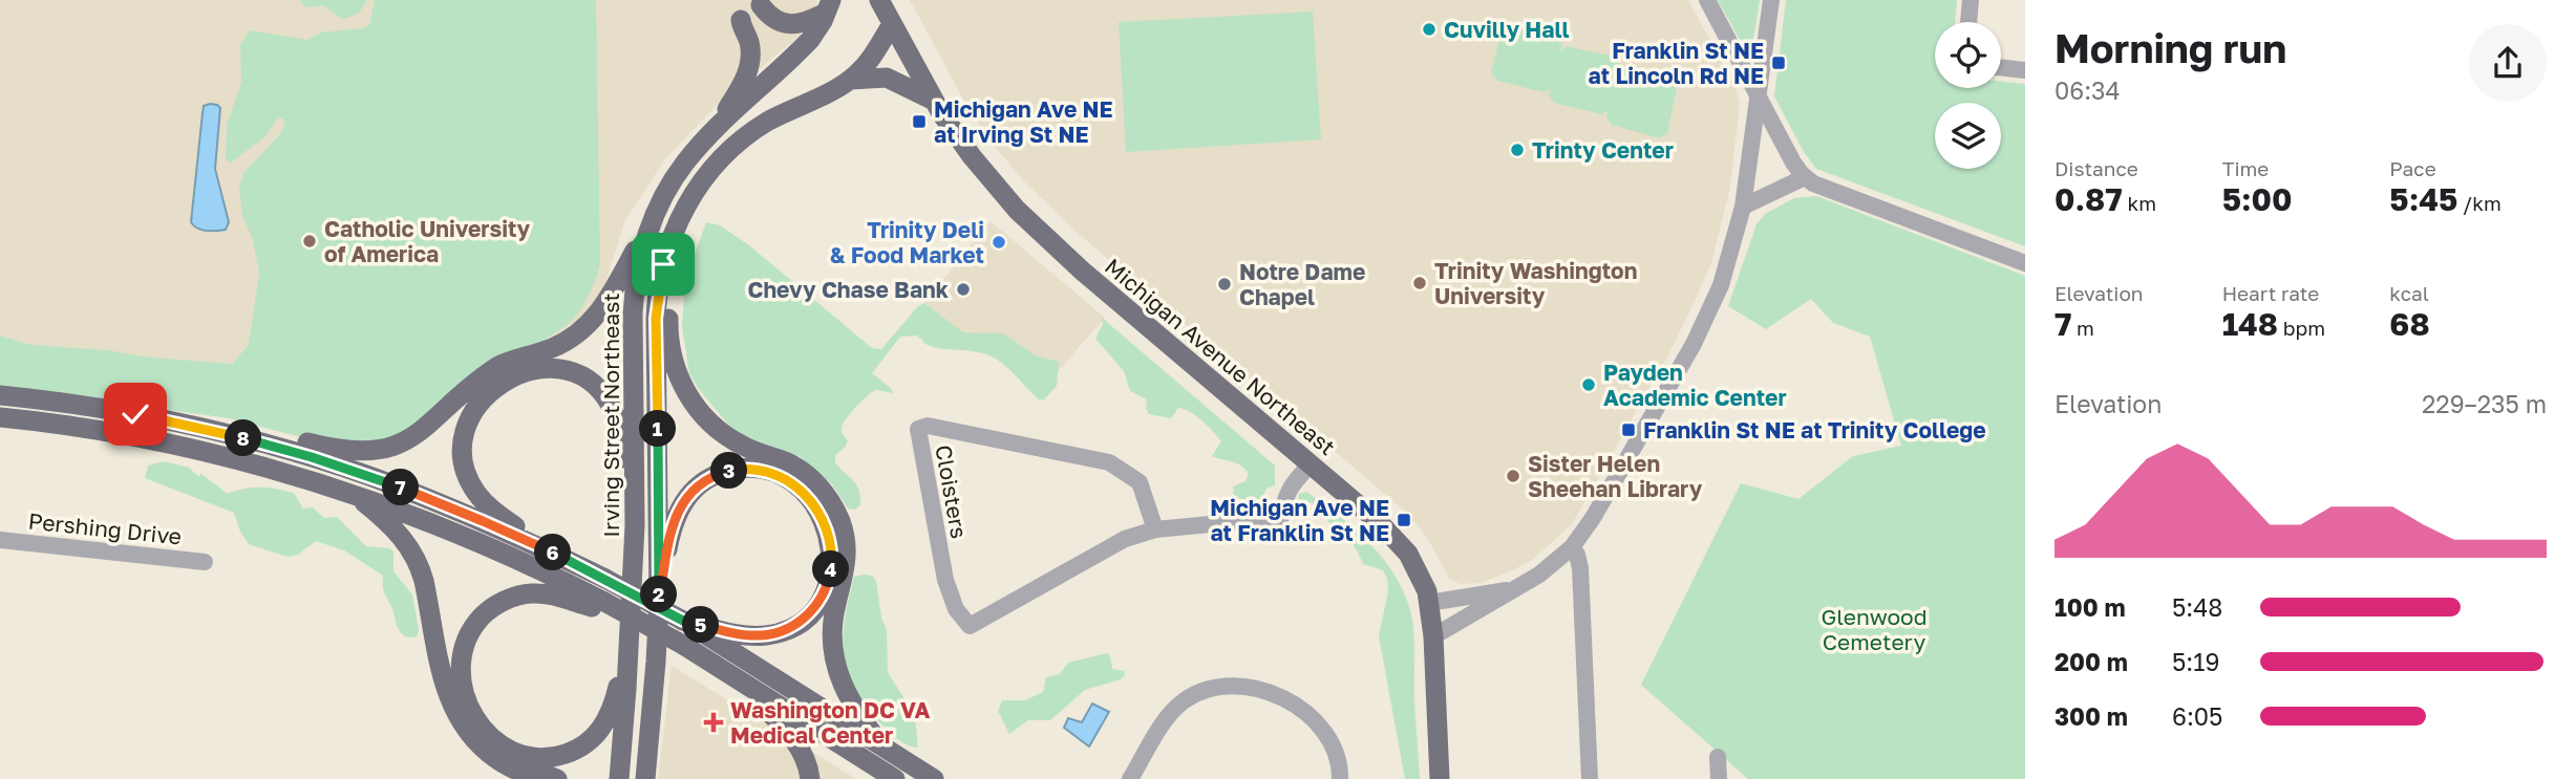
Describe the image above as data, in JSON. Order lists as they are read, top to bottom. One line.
{"streets":{"main road":["Michigan Avenue Northeast","Irving Street Northeast"],"street":["Cloisters","Pershing Drive"]},"crossings":[["Michigan Avenue Northeast","Irving Street Northeast"],["Michigan Avenue Northeast","Cloisters"]],"parks":["Glenwood Cemetery"],"places":{"other":["Cuvilly Hall","Trinty Center","Catholic University of America","Trinity Deli & Food Market","Trinity Washington University","Notre Dame Chapel","Chevy Chase Bank","Payden Academic Center","Sister Helen Sheehan Library"],"transit":["Franklin St NE at Lincoln Rd NE","Michigan Ave NE at Irving St NE","Franklin St NE at Trinity College","Michigan Ave NE at Franklin St NE"],"health":["Washington DC VA Medical Center"]},"page":{"heading":["Morning run","06:34"],"stats":[["Distance","0.87 km"],["Time","5:00"],["Pace","5:45 /km"],["Elevation","7 m"],["Heart rate","148 bpm"],["kcal","68"]],"chart":["Elevation","229–235 m"],"pins":["1","8","3","7","6","4","2","5"],"list":[{"name":"100 m","note":"5:48"},{"name":"200 m","note":"5:19"},{"name":"300 m","note":"6:05"}]}}
